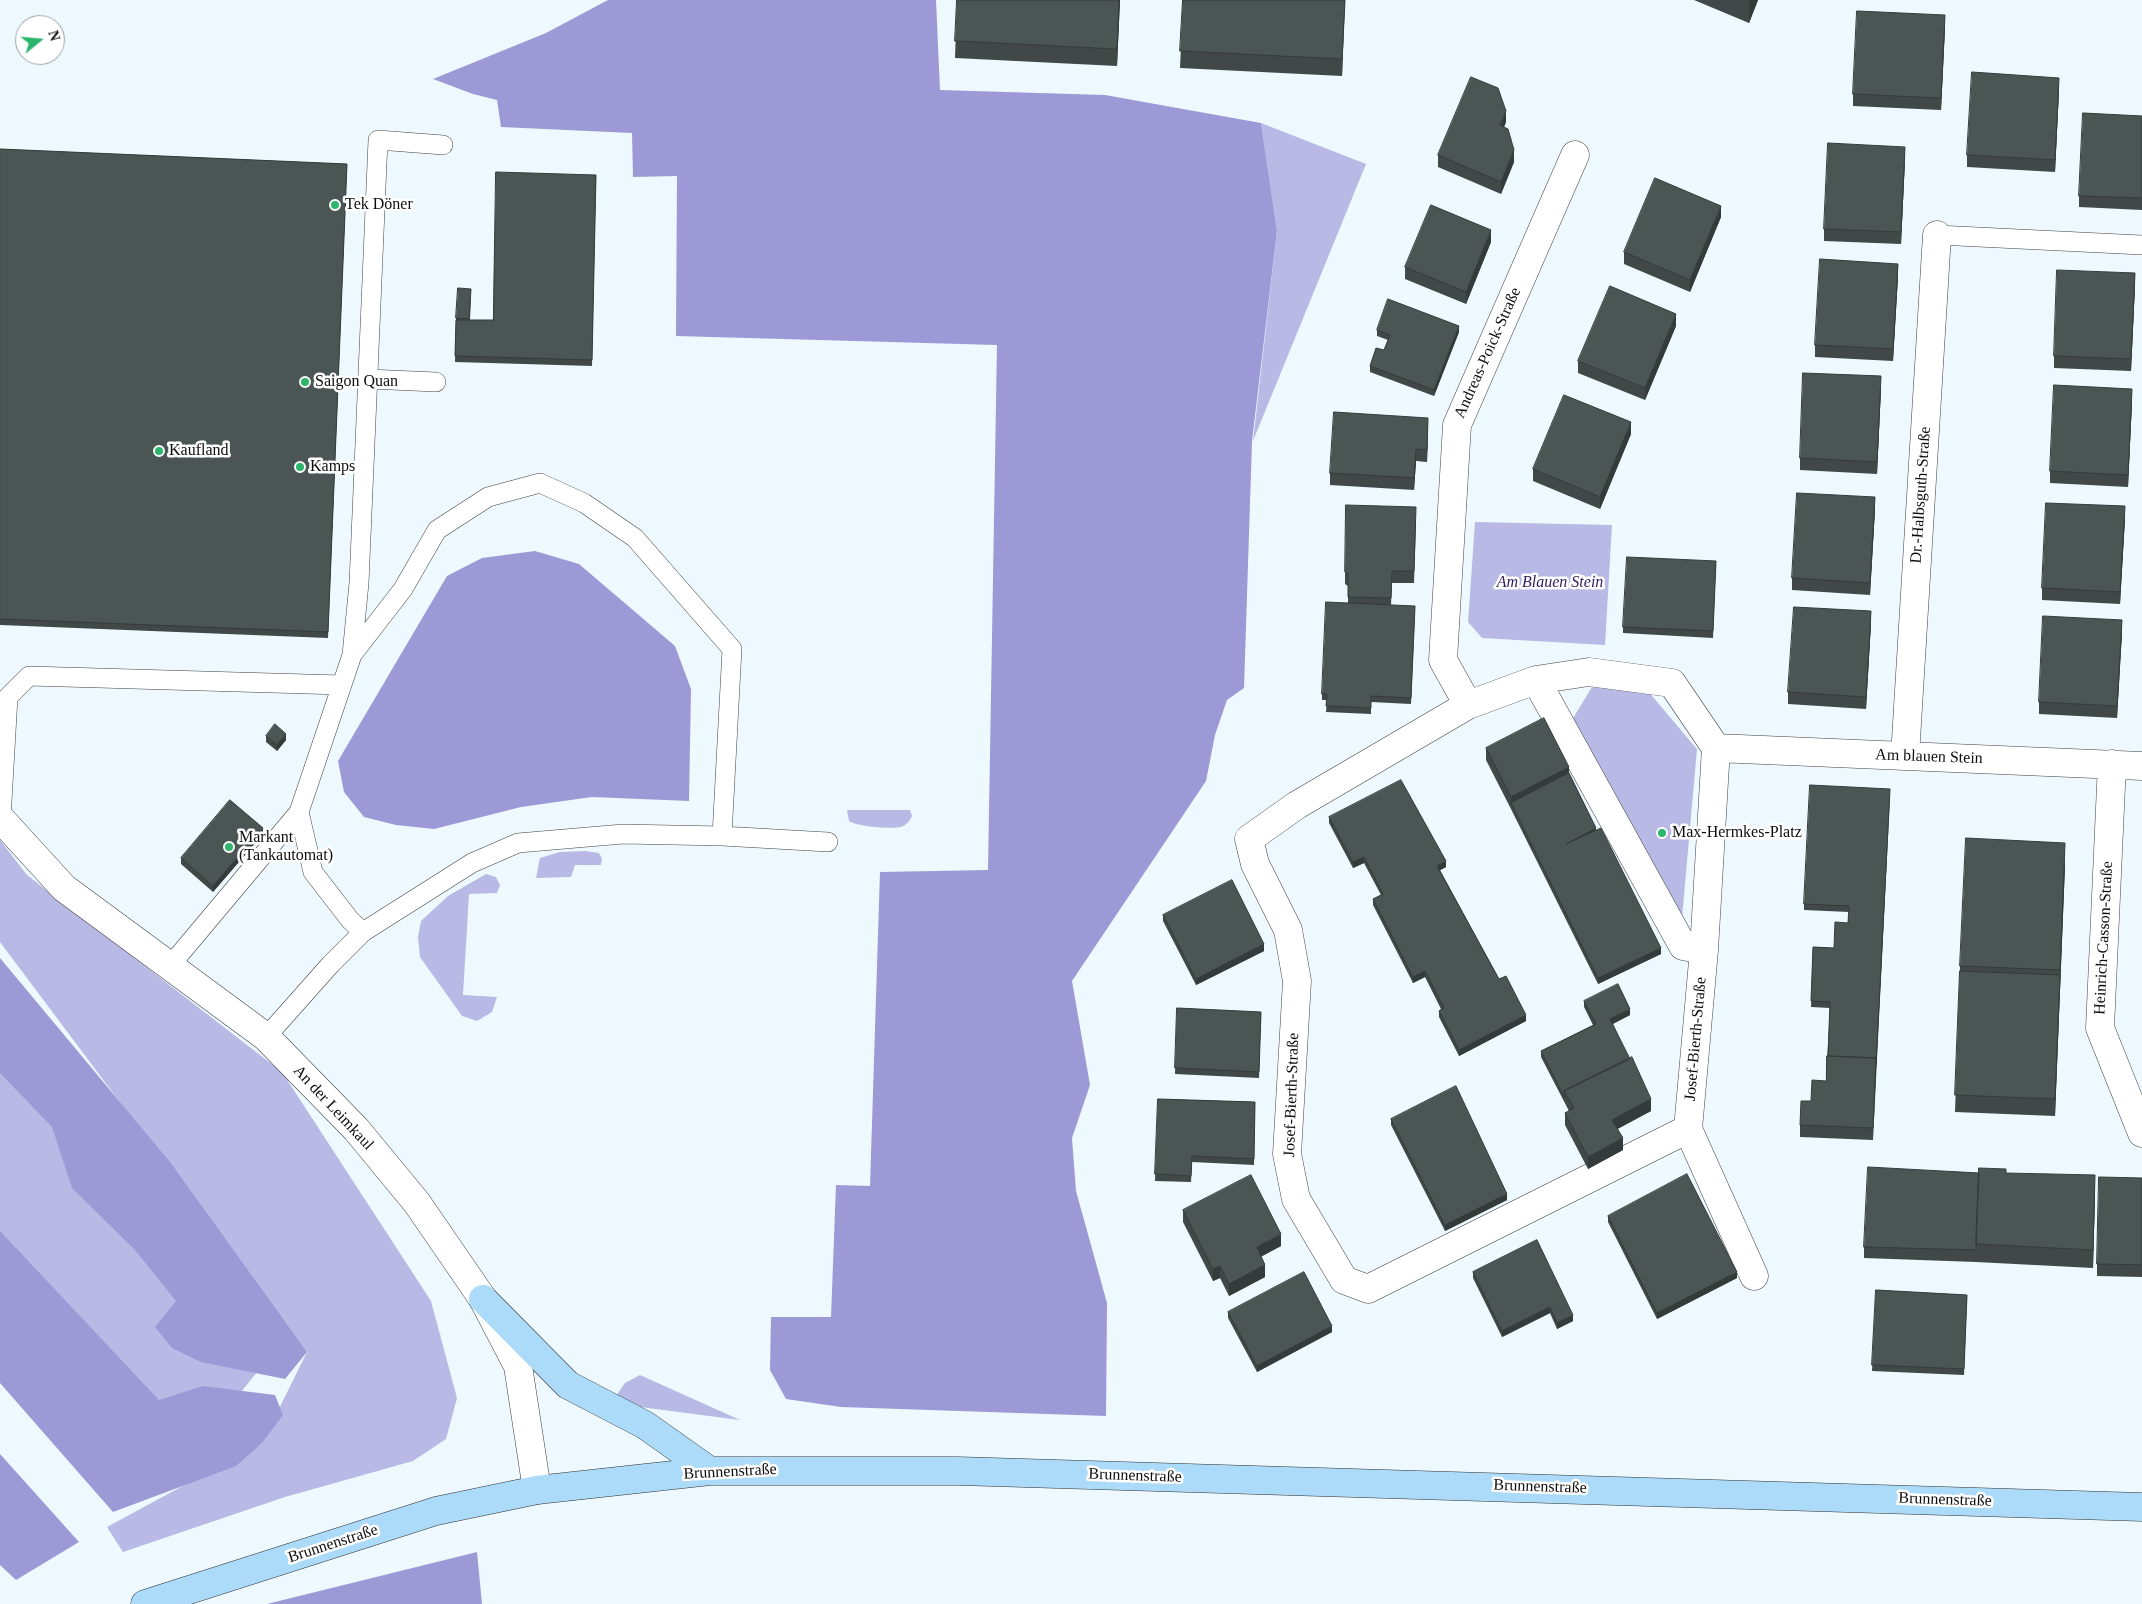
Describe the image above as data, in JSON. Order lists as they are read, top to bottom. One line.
{"streets":{"main road":["Brunnenstraße"],"street":["Andreas-Poick-Straße","Dr.-Halbsguth-Straße","Am blauen Stein","Heinrich-Casson-Straße","Josef-Bierth-Straße","An der Leimkaul"]},"crossings":[["Andreas-Poick-Straße","Josef-Bierth-Straße"],["Dr.-Halbsguth-Straße","Am blauen Stein"],["Am blauen Stein","Heinrich-Casson-Straße"],["An der Leimkaul","Brunnenstraße"]],"parks":["Am Blauen Stein"],"places":["Tek Döner","Saigon Quan","Kaufland","Kamps","Max-Hermkes-Platz","Markant (Tankautomat)"],"north":"right"}
